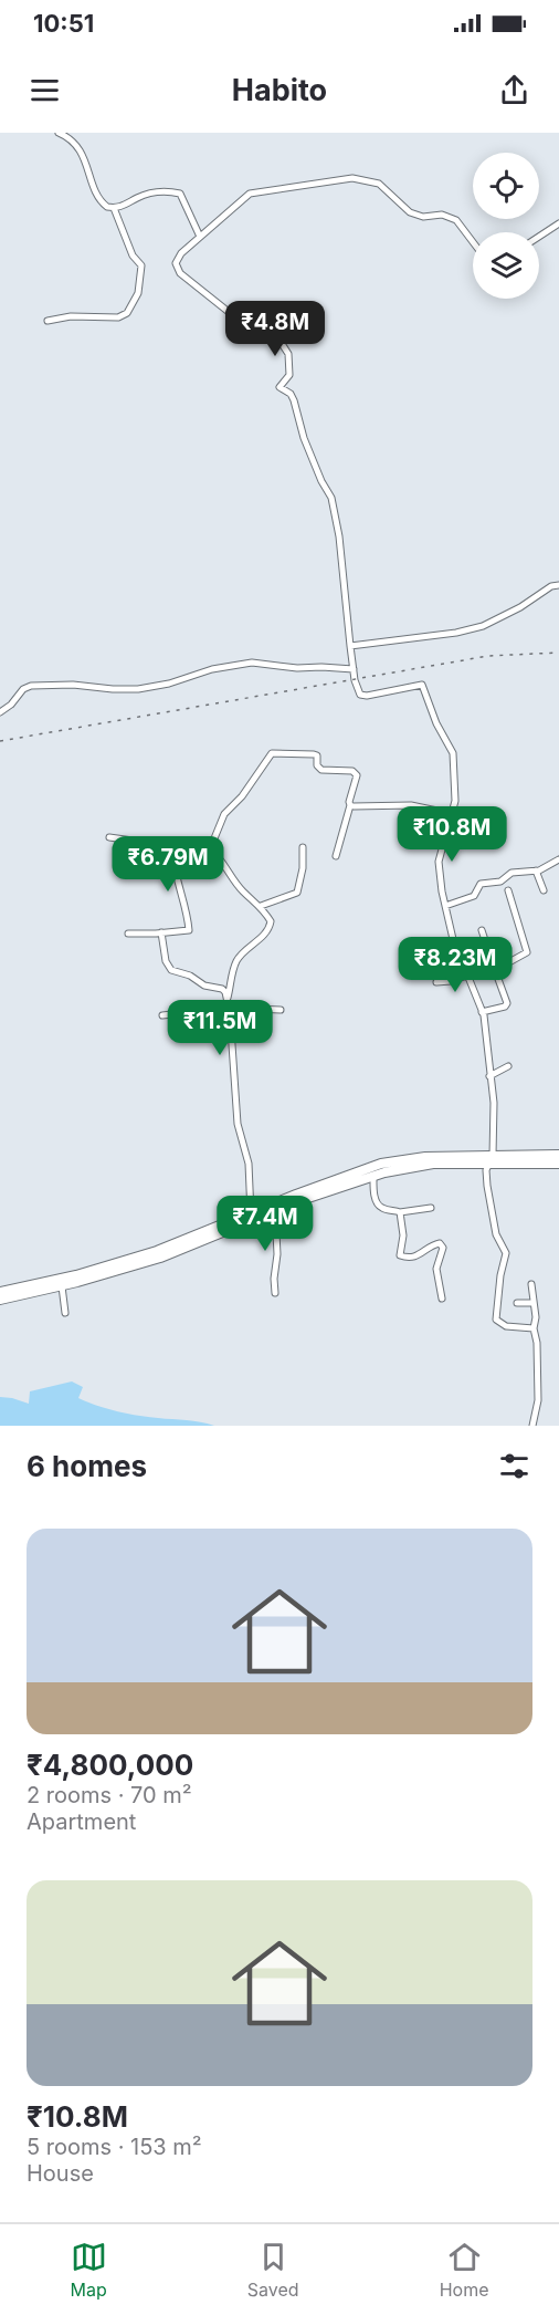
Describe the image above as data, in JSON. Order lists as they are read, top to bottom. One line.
{"page":{"status":"10:51","header":"Habito","price":["₹4.8M","₹10.8M","₹6.79M","₹8.23M","₹11.5M","₹7.4M"],"heading":"6 homes","list":[{"name":"₹4,800,000","note":"2 rooms · 70 m² · Apartment"},{"name":"₹10.8M","note":"5 rooms · 153 m² · House"}],"tabs":["Map","Saved","Home"]}}
